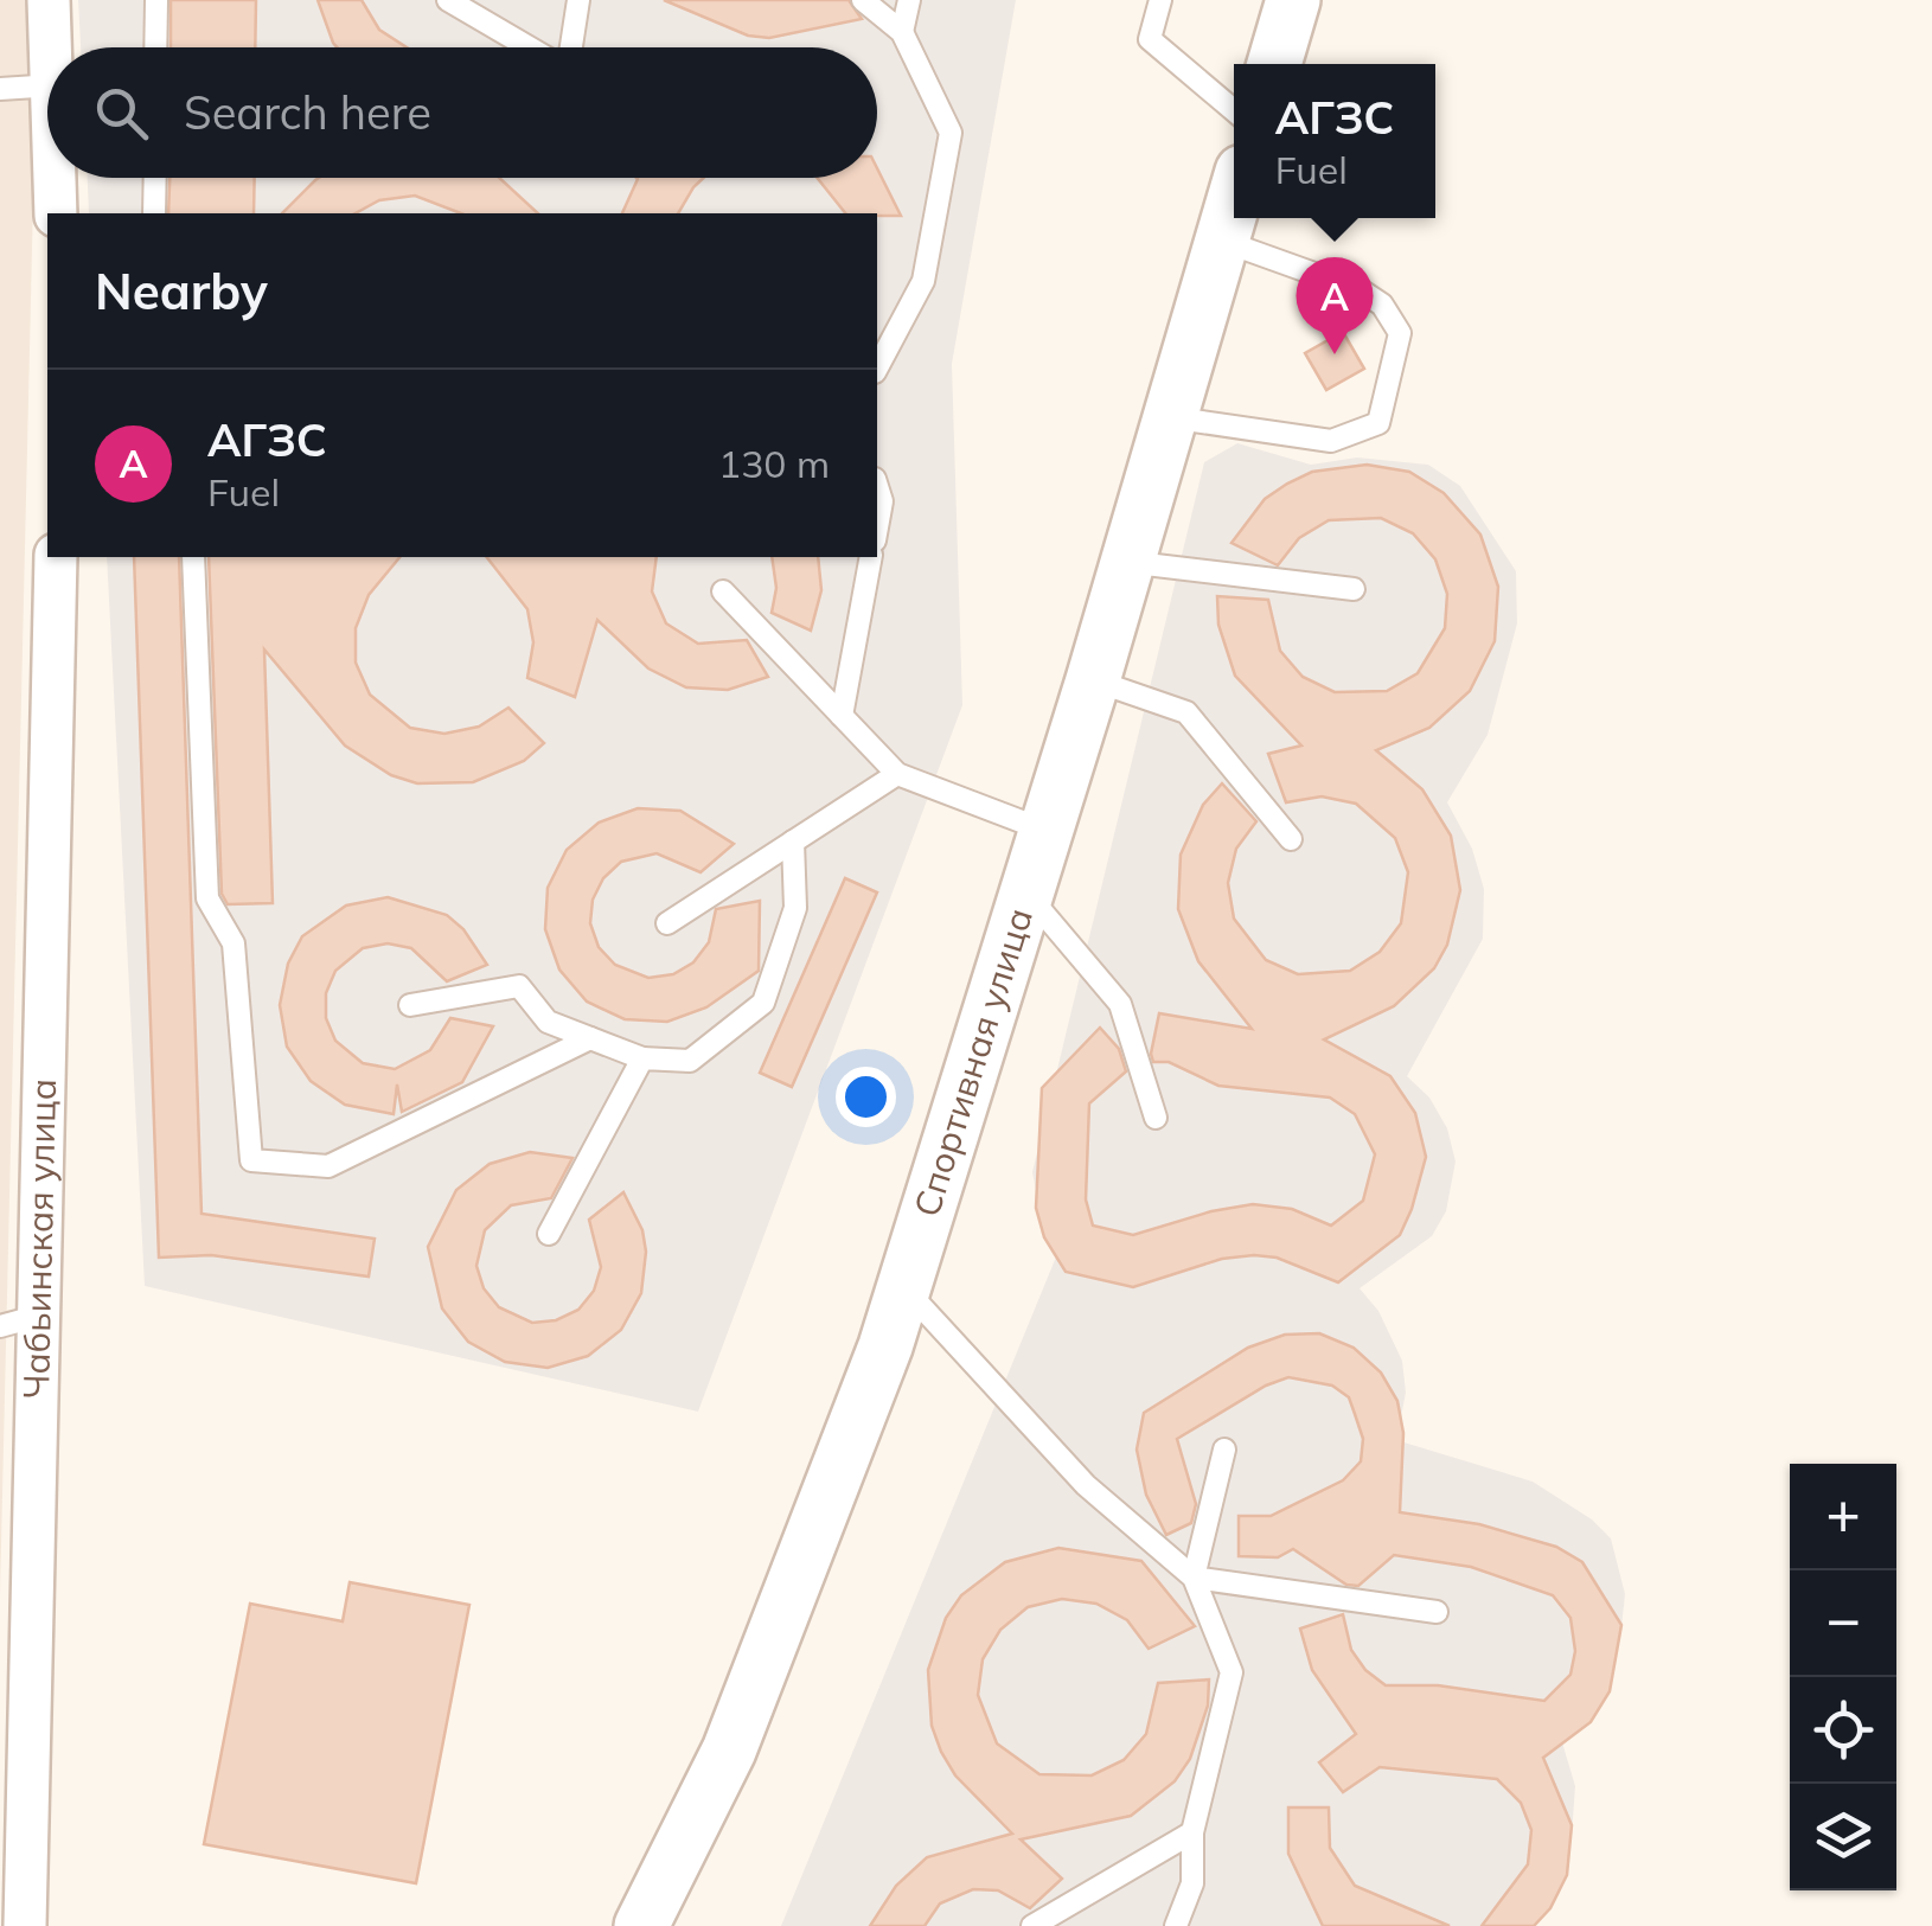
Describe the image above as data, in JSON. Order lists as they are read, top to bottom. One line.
{"streets":{"street":["Спортивная улица","Чабьинская улица"]},"page":{"search":"Search here","popup":["АГЗС","Fuel"],"heading":"Nearby","pins":"A","list":[{"mark":"A","name":"АГЗС","note":"Fuel","value":"130 m"}],"map_buttons":["+","−"]}}
